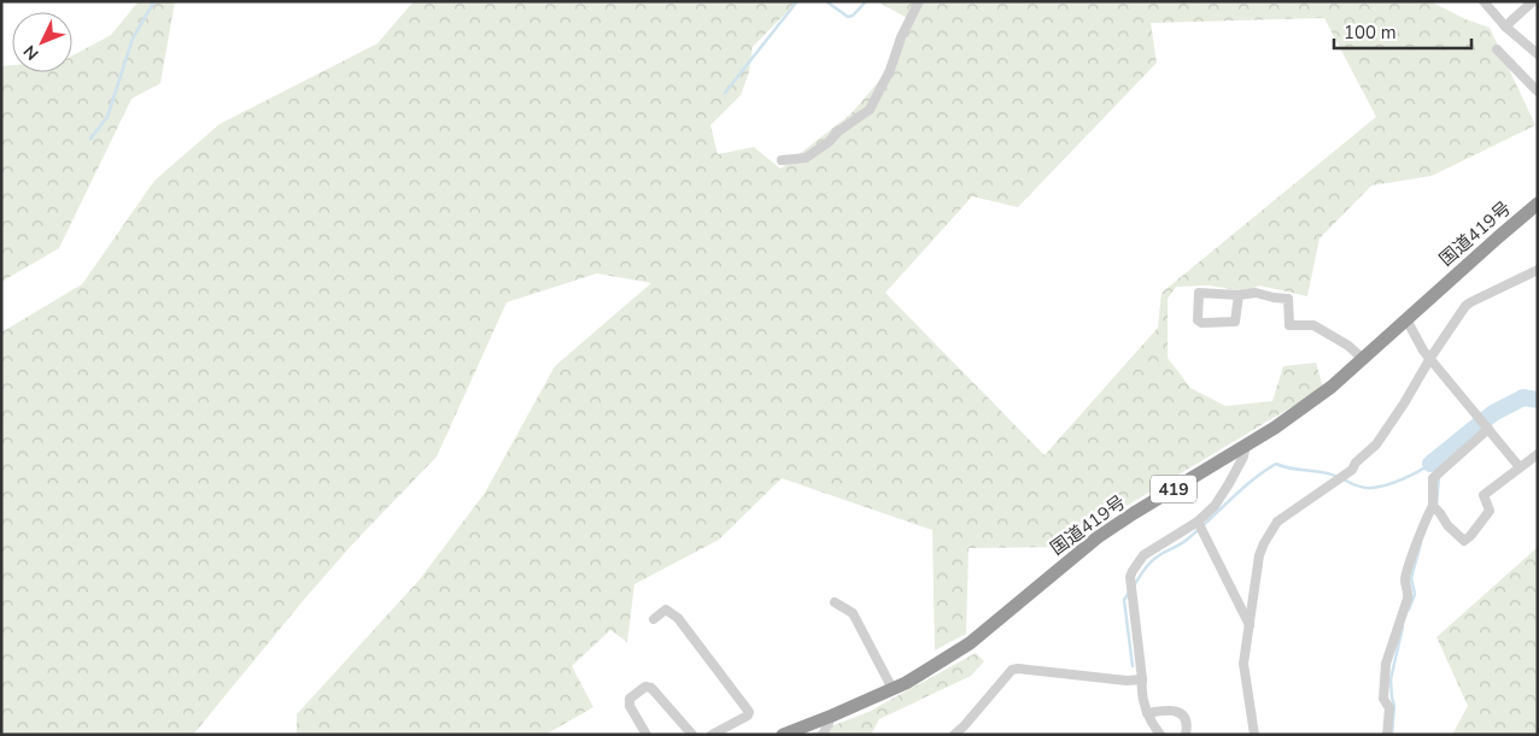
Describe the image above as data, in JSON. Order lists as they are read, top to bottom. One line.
{"streets":{"highway":["国道419号","419"]},"scale_bar":"100 m","north":"bottom left"}
